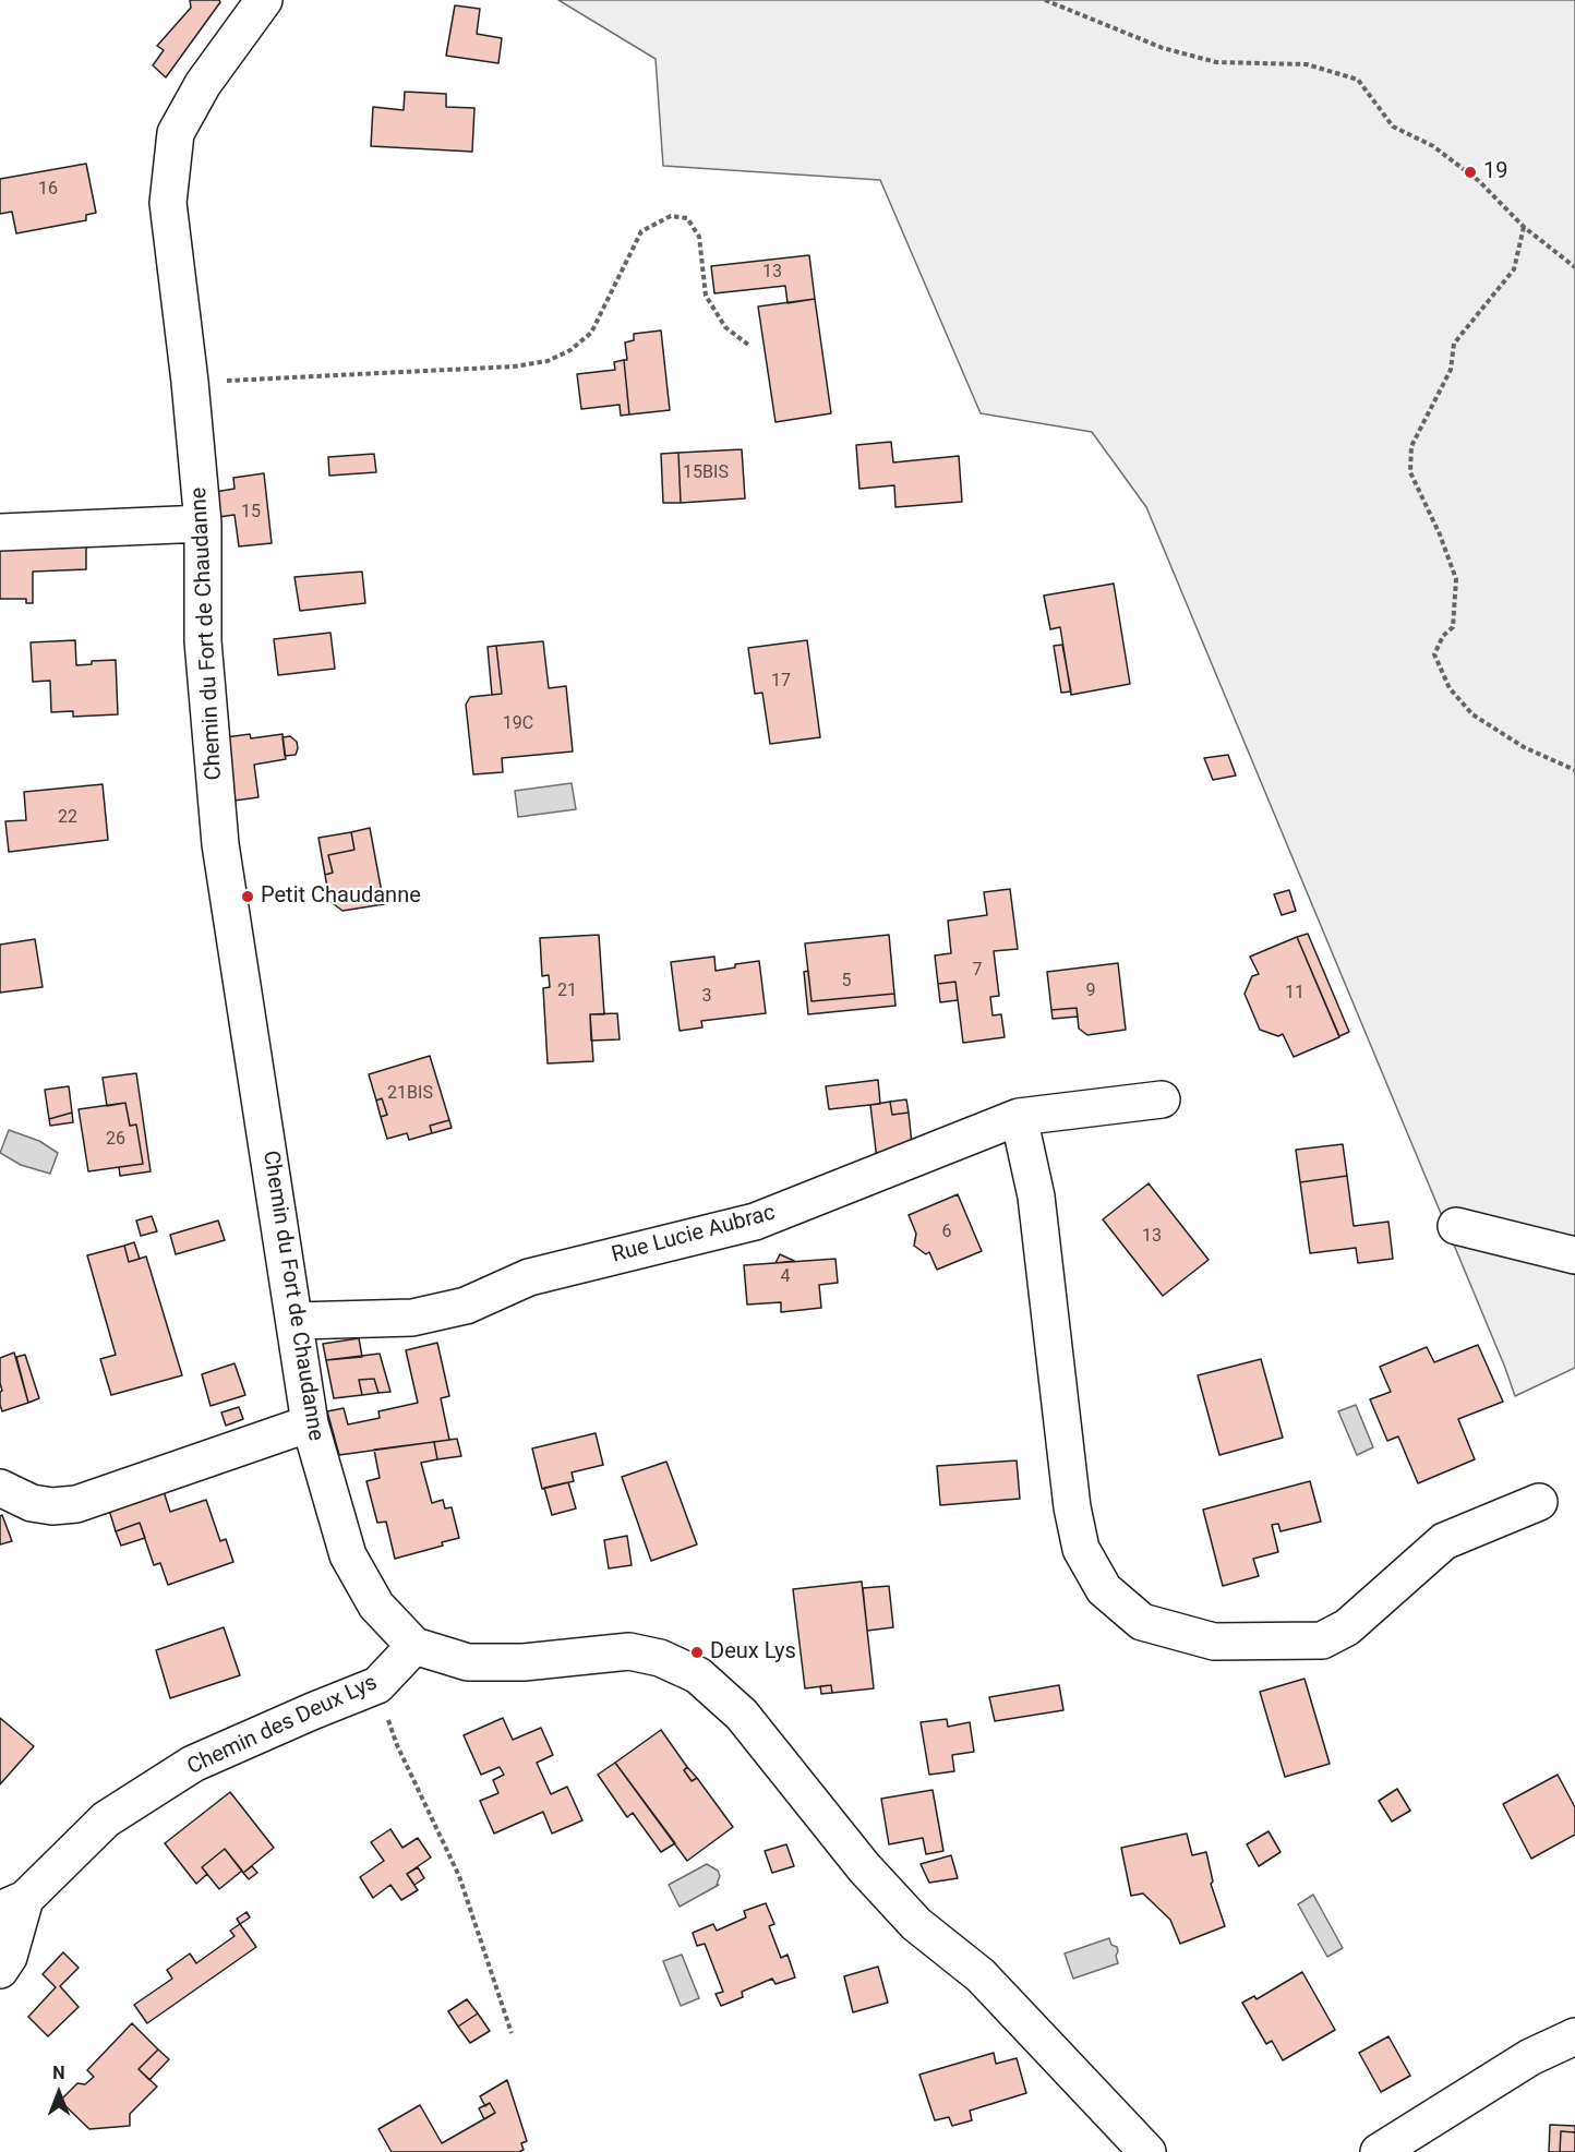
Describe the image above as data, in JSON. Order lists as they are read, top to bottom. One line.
{"streets":{"street":["Chemin du Fort de Chaudanne","Rue Lucie Aubrac","Chemin des Deux Lys"]},"crossings":[["Chemin du Fort de Chaudanne","Rue Lucie Aubrac"],["Chemin du Fort de Chaudanne","Chemin des Deux Lys"]],"places":["19","Petit Chaudanne","Deux Lys"],"house_numbers":["16","13","15BIS","15","17","19C","22","7","5","21","9","11","3","21BIS","26","6","13","4"],"north":"top"}
